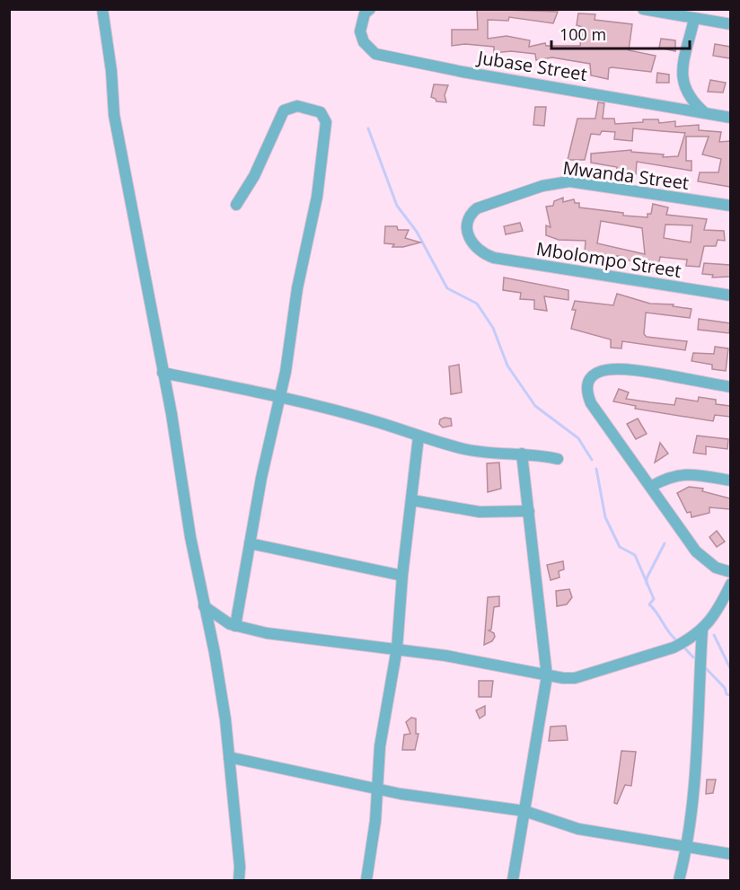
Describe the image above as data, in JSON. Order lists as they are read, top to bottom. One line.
{"streets":{"street":["Jubase Street","Mwanda Street","Mbolompo Street"]},"crossings":[["Mwanda Street","Mbolompo Street"]],"scale_bar":"100 m"}
